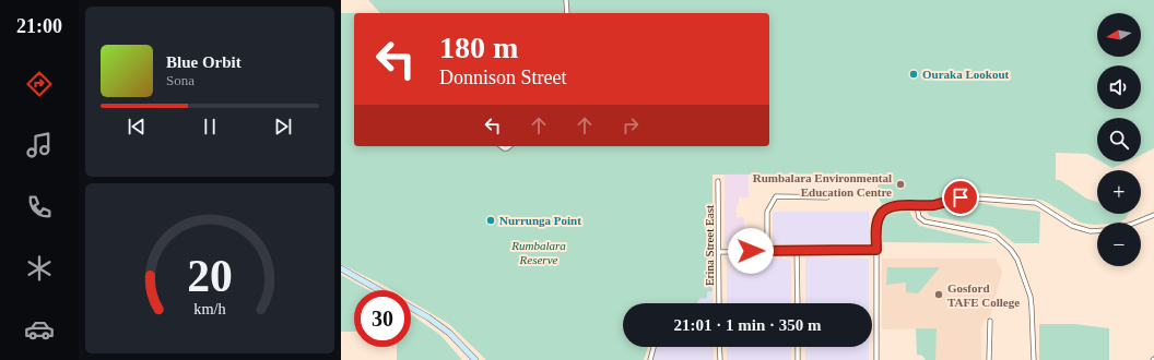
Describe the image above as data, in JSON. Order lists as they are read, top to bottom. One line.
{"streets":{"street":["Erina Street East"]},"parks":["Rumbalara Reserve"],"places":["Ouraka Lookout","Rumbalara Environmental Education Centre","Nurrunga Point","Gosford TAFE College"],"north":"left","page":{"tabs":"21:00","map_buttons":["+","−"],"turn":["180 m","Donnison Street"],"song":["Blue Orbit","Sona"],"limit":"30","trip":"21:01 · 1 min · 350 m","gauge":["20","km/h"]}}
